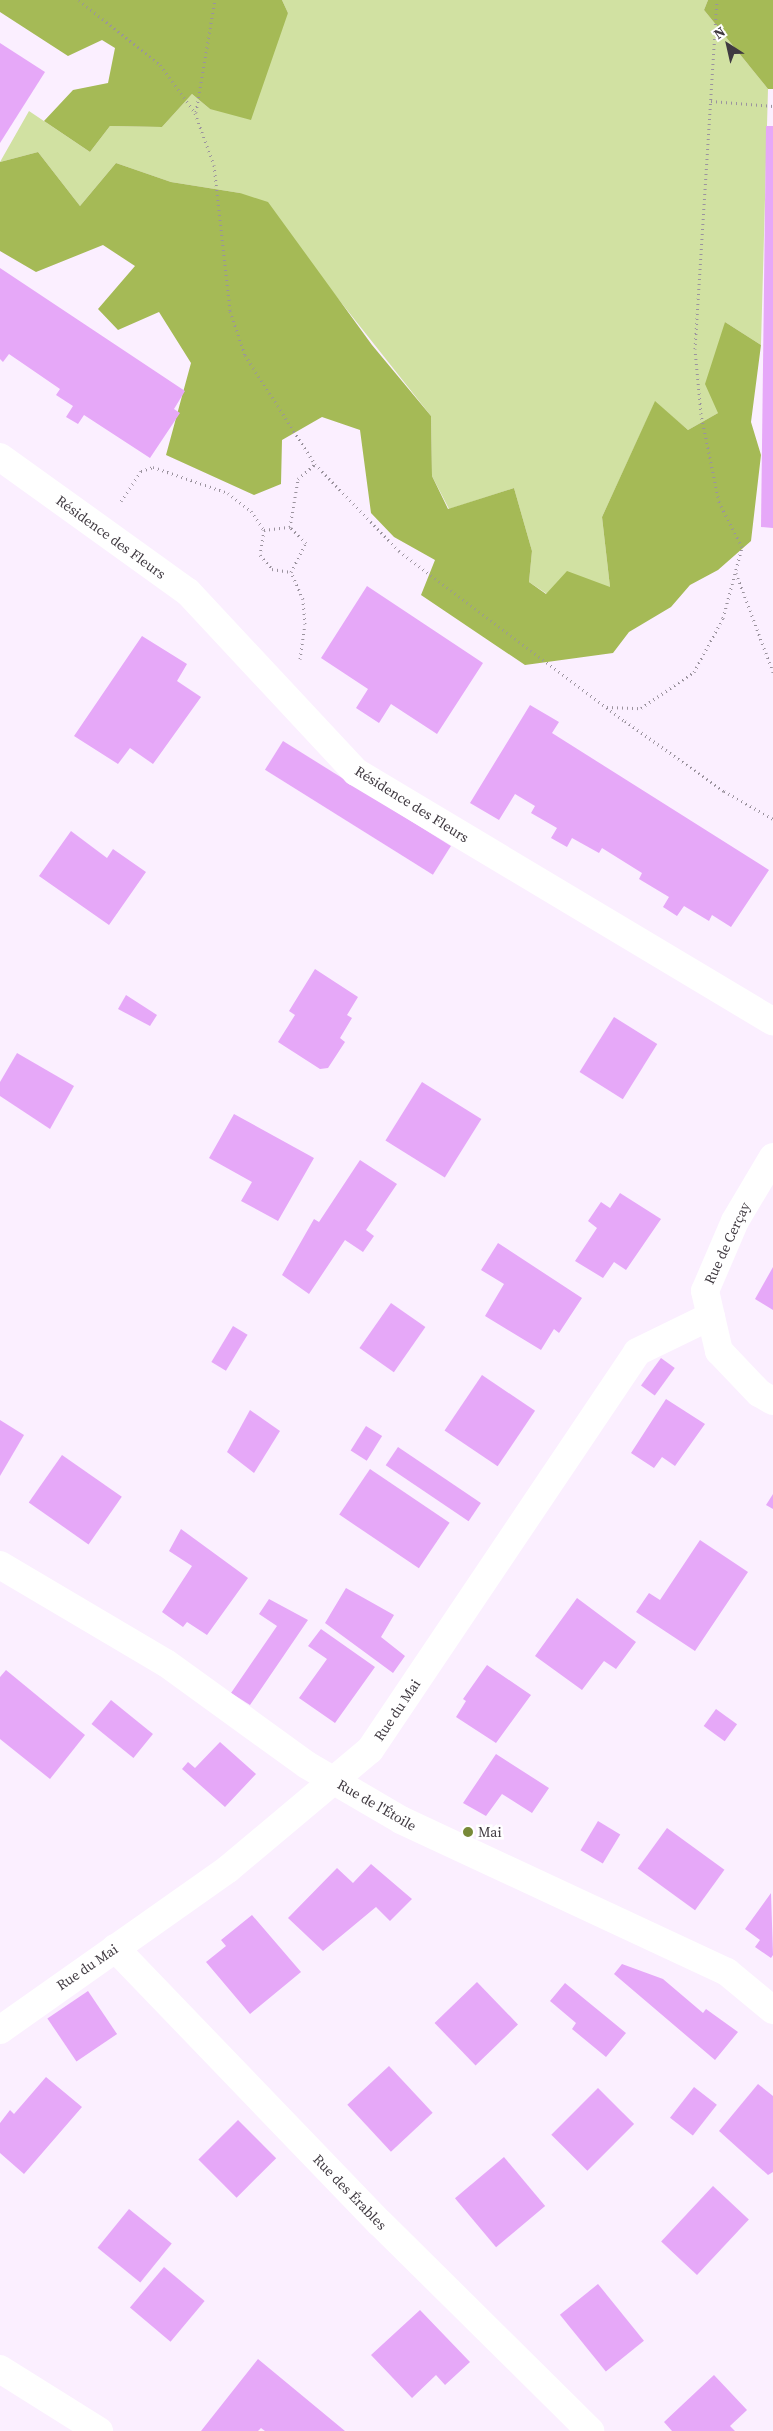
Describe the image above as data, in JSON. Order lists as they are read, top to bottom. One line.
{"streets":{"street":["Résidence des Fleurs","Rue de Cerçay","Rue du Mai","Rue de l'Étoile","Rue des Érables"]},"crossings":[["Rue de Cerçay","Rue du Mai"],["Rue du Mai","Rue de l'Étoile"],["Rue du Mai","Rue des Érables"]],"places":["Mai"],"north":"top left"}
